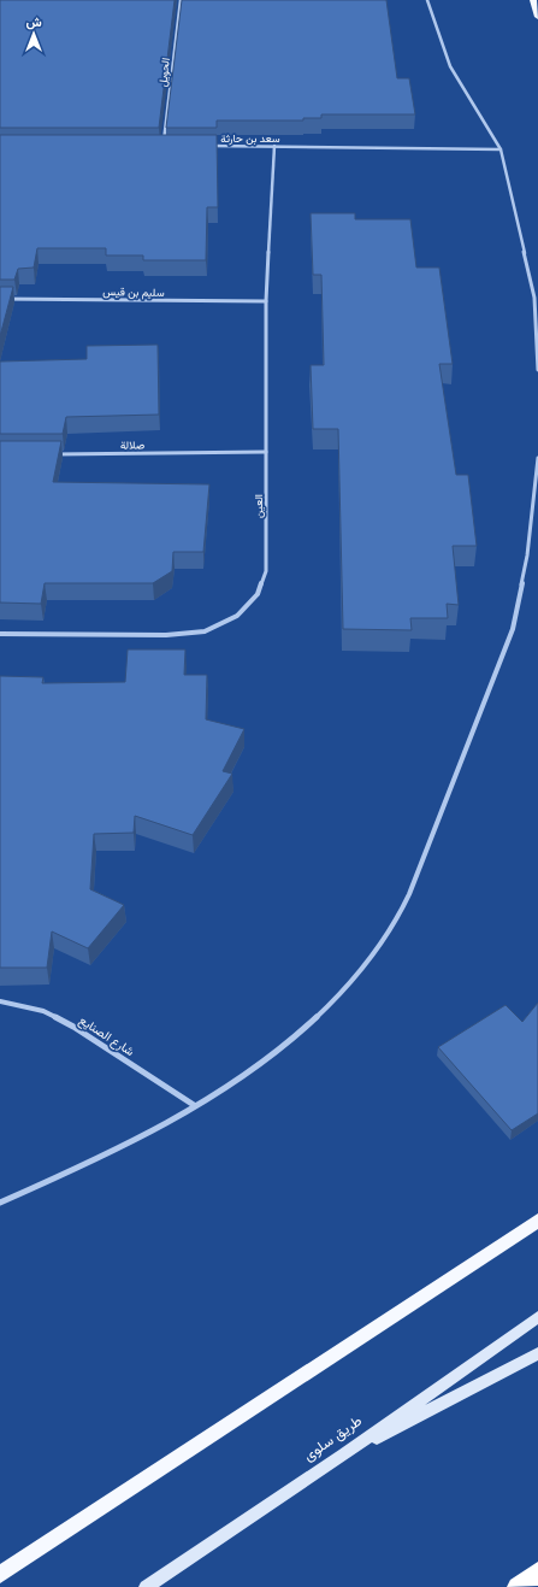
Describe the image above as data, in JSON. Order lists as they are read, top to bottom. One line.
{"streets":{"main road":["طريق سلوى"],"street":["الحويل","سعد بن حارثة","سليم بن قيس","صلالة","العين","شارع الصنايع"]},"crossings":[["سعد بن حارثة","العين"],["سليم بن قيس","العين"],["صلالة","العين"]],"north":"top"}
